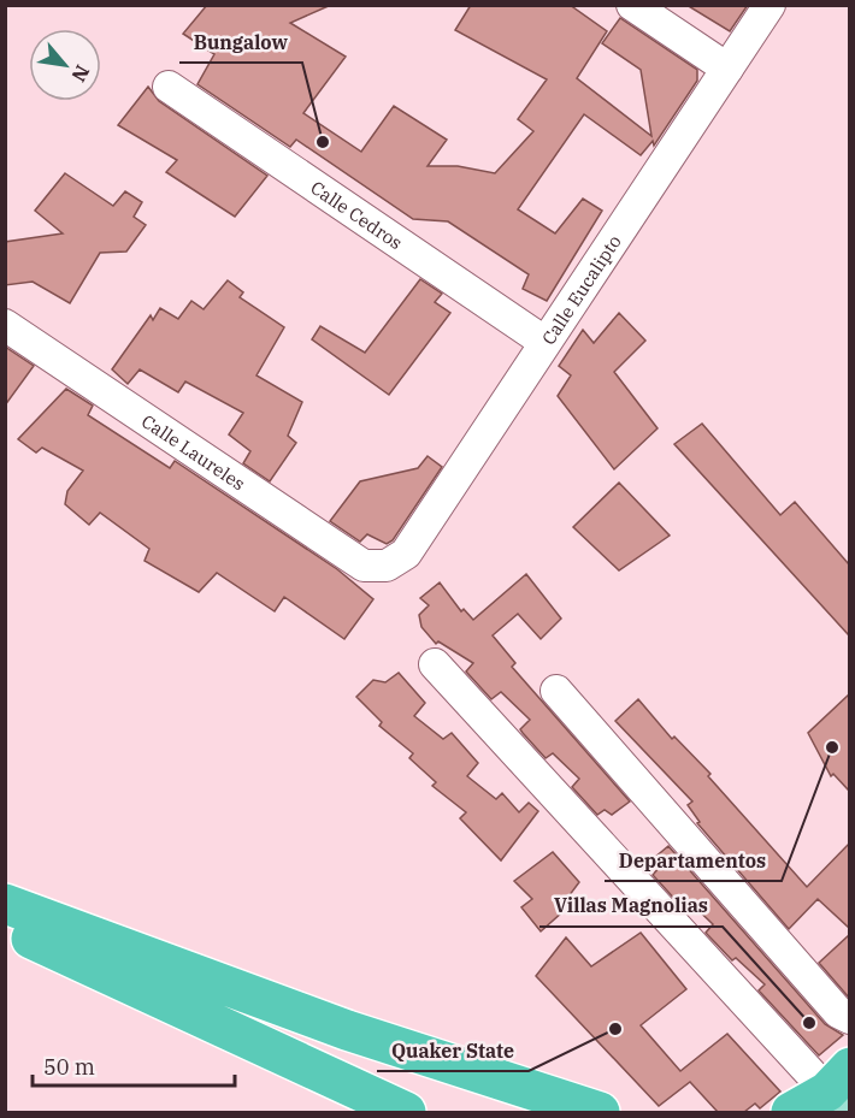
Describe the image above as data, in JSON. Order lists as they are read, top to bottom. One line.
{"streets":{"street":["Calle Cedros","Calle Eucalipto","Calle Laureles"]},"crossings":[["Calle Cedros","Calle Eucalipto"],["Calle Eucalipto","Calle Laureles"]],"places":["Bungalow","Departamentos","Villas Magnolias","Quaker State"],"scale_bar":"50 m","north":"bottom right"}
